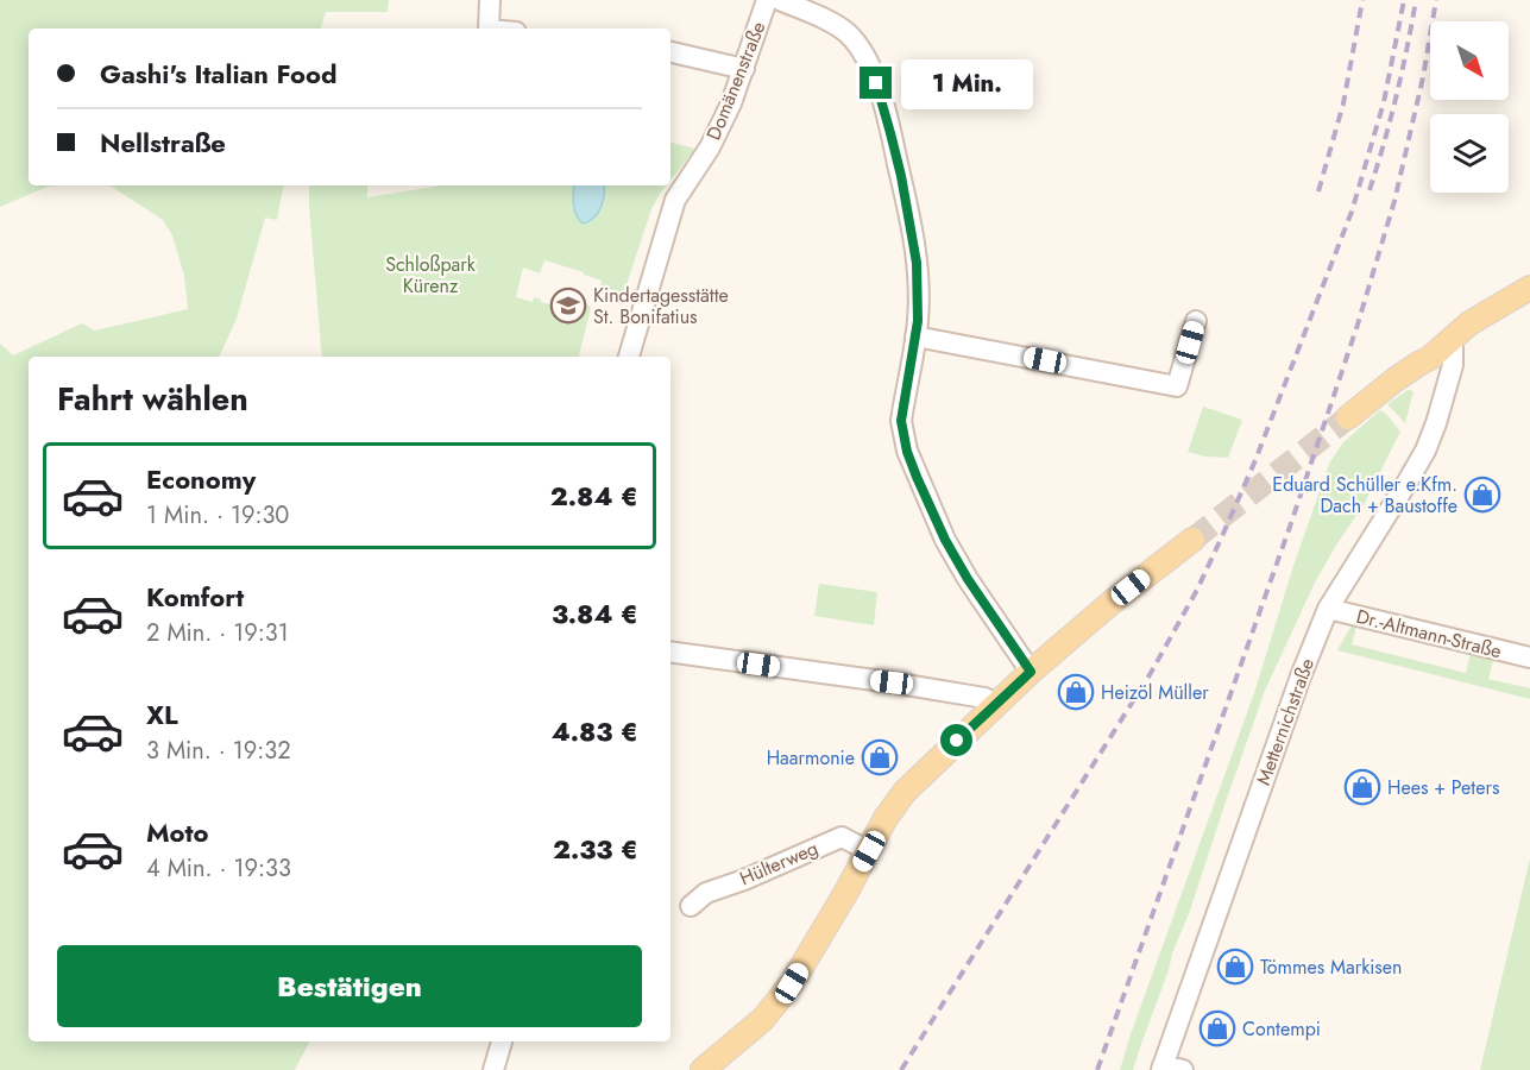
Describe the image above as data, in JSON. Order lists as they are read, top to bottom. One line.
{"streets":{"street":["Domänenstraße","Dr.-Altmann-Straße","Metternichstraße","Hülterweg"]},"crossings":[["Dr.-Altmann-Straße","Metternichstraße"]],"parks":["Schloßpark Kürenz"],"places":{"school or university":["Kindertagesstätte St. Bonifatius"],"shop":["Eduard Schüller e.Kfm. Dach + Baustoffe","Heizöl Müller","Haarmonie","Hees + Peters","Tömmes Markisen","Contempi"]},"north":"bottom right","page":{"banner":["Gashi's Italian Food","Nellstraße"],"bubble":"1 Min.","heading":"Fahrt wählen","list":[{"name":"Economy","note":"1 Min. · 19:30","value":"2.84 €"},{"name":"Komfort","note":"2 Min. · 19:31","value":"3.84 €"},{"name":"XL","note":"3 Min. · 19:32","value":"4.83 €"},{"name":"Moto","note":"4 Min. · 19:33","value":"2.33 €"}],"buttons":"Bestätigen"}}
